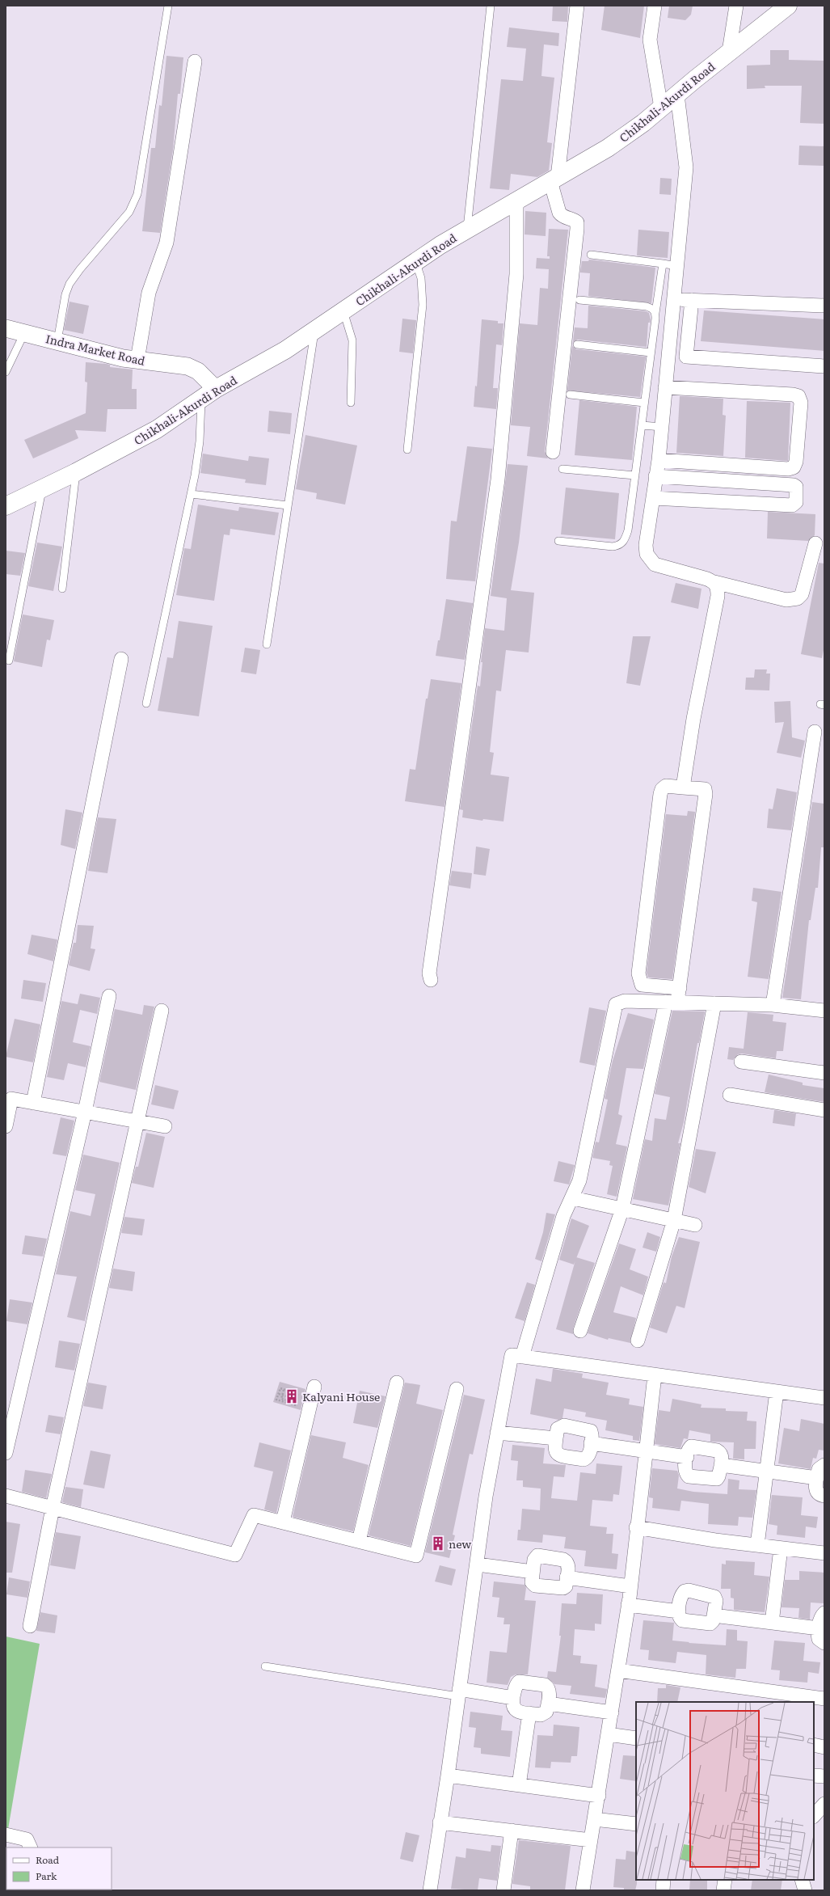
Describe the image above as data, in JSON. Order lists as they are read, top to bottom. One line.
{"streets":{"main road":["Chikhali-Akurdi Road"],"street":["Indra Market Road"]},"crossings":[["Chikhali-Akurdi Road","Indra Market Road"]],"places":{"building":["Kalyani House","new"]},"legend":["Road","Park"]}
